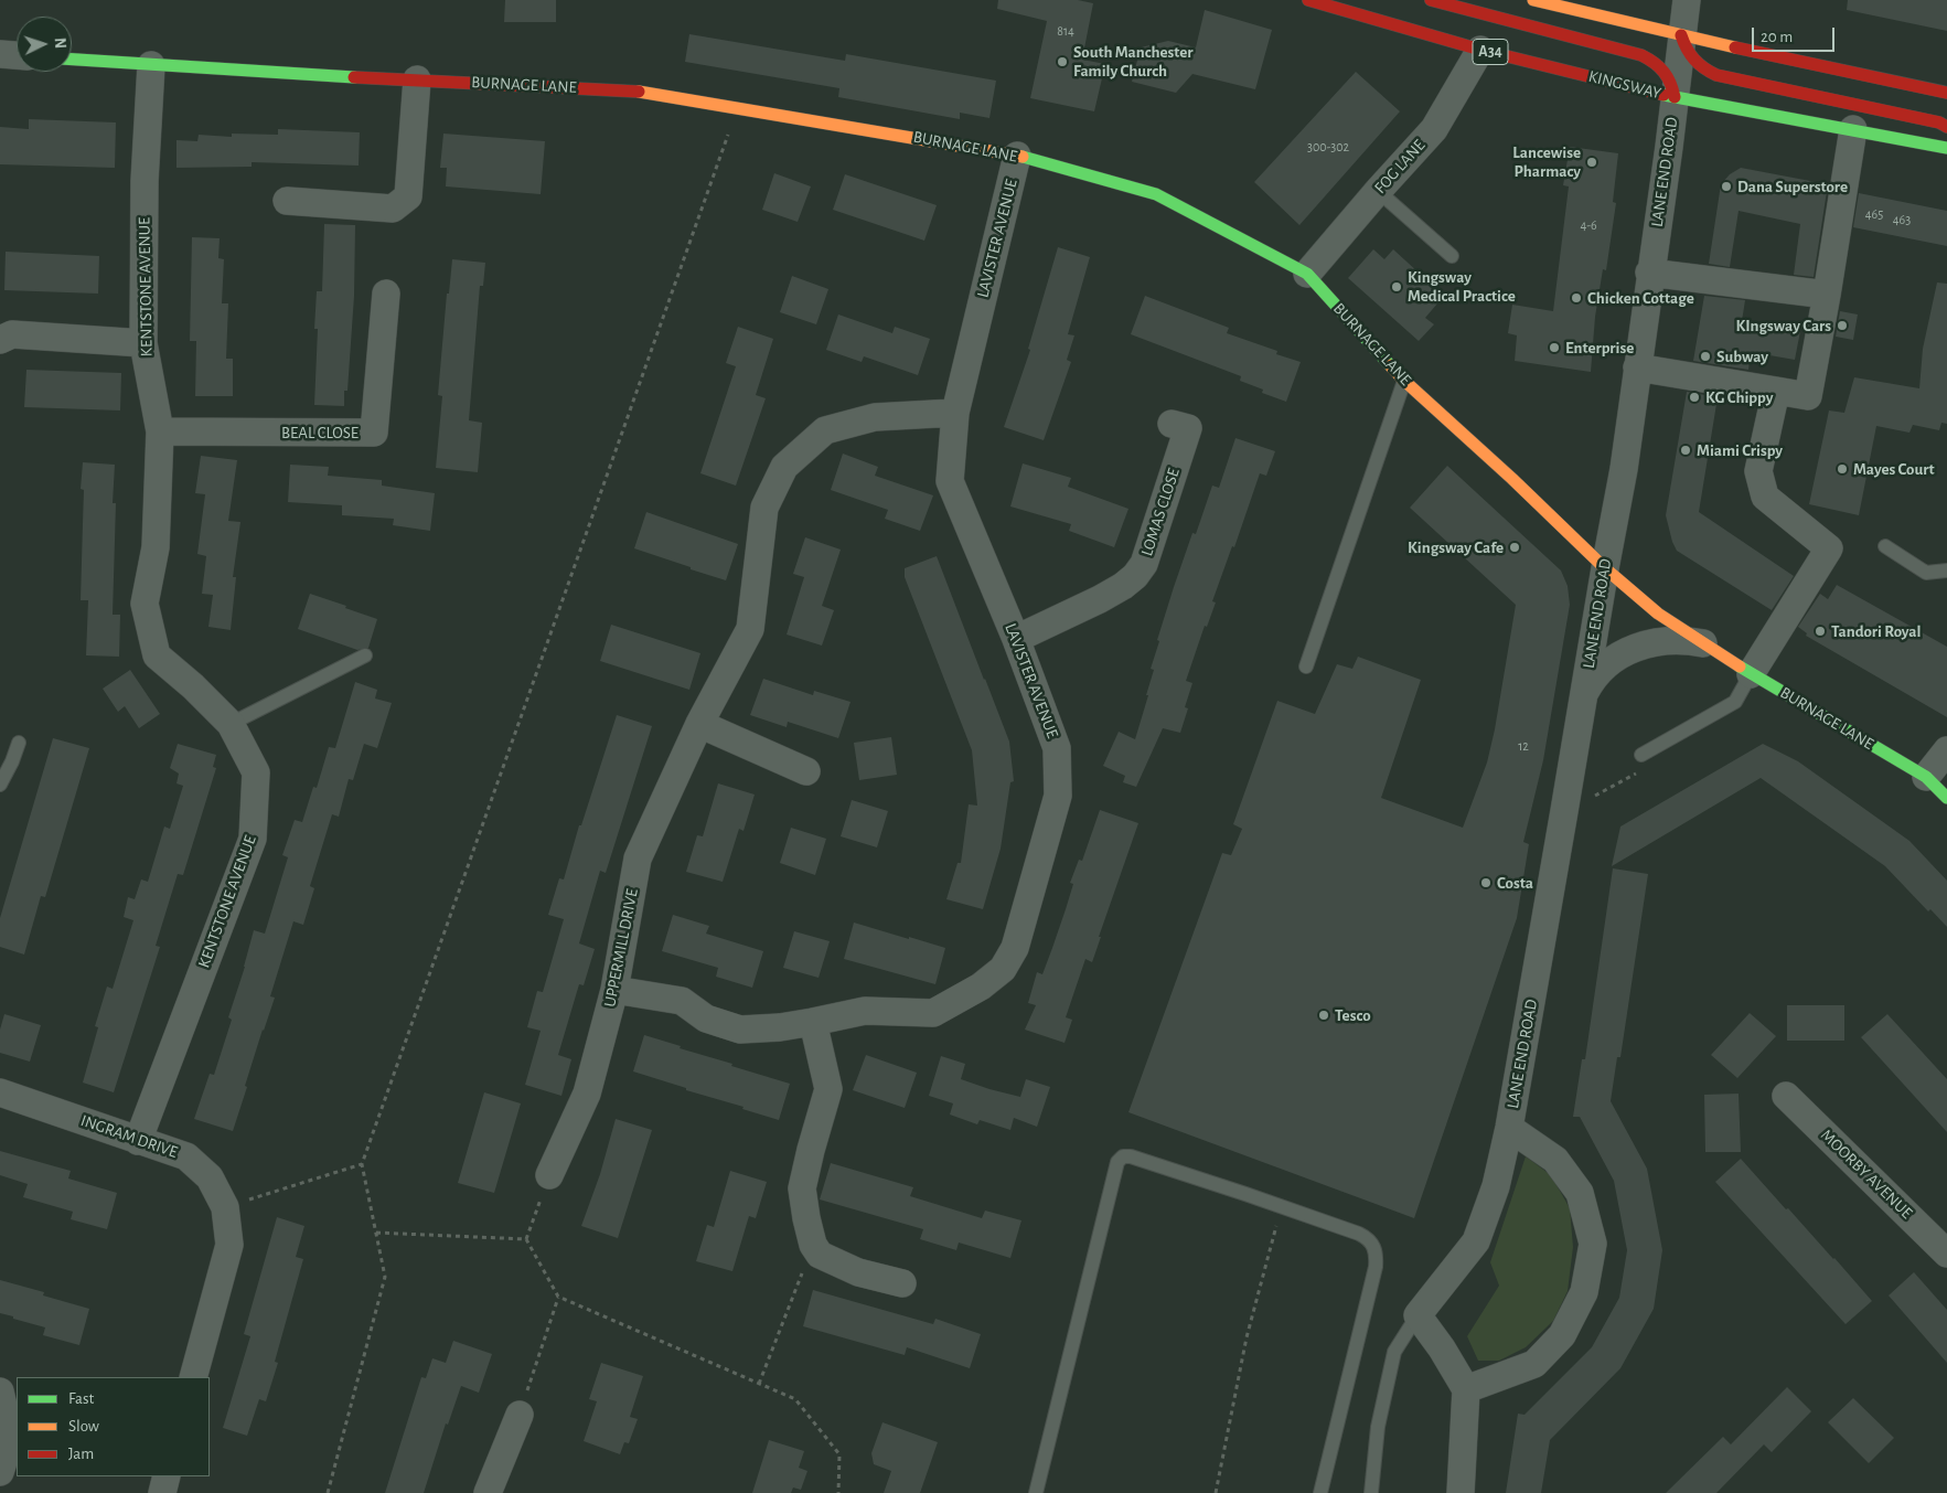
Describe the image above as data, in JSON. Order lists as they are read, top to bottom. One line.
{"streets":{"main road":["A34","BURNAGE LANE","KINGSWAY"],"street":["FOG LANE","LANE END ROAD","LAVISTER AVENUE","KENTSTONE AVENUE","BEAL CLOSE","LOMAS CLOSE","UPPERMILL DRIVE","INGRAM DRIVE","MOORBY AVENUE"]},"crossings":[["BURNAGE LANE","FOG LANE"],["BURNAGE LANE","LANE END ROAD"],["BURNAGE LANE","LAVISTER AVENUE"],["BURNAGE LANE","KENTSTONE AVENUE"],["KINGSWAY","FOG LANE"],["KINGSWAY","LANE END ROAD"],["LAVISTER AVENUE","LOMAS CLOSE"],["LAVISTER AVENUE","UPPERMILL DRIVE"],["KENTSTONE AVENUE","BEAL CLOSE"],["KENTSTONE AVENUE","INGRAM DRIVE"]],"places":["South Manchester Family Church","Lancewise Pharmacy","Dana Superstore","Kingsway Medical Practice","Chicken Cottage","KIngsway Cars","Enterprise","Subway","KG Chippy","Miami Crispy","Mayes Court","Kingsway Cafe","Tandori Royal","Costa","Tesco"],"house_numbers":["814","300-302","465","463","4-6","12"],"legend":["Fast","Slow","Jam"],"scale_bar":"20 m","north":"right"}
